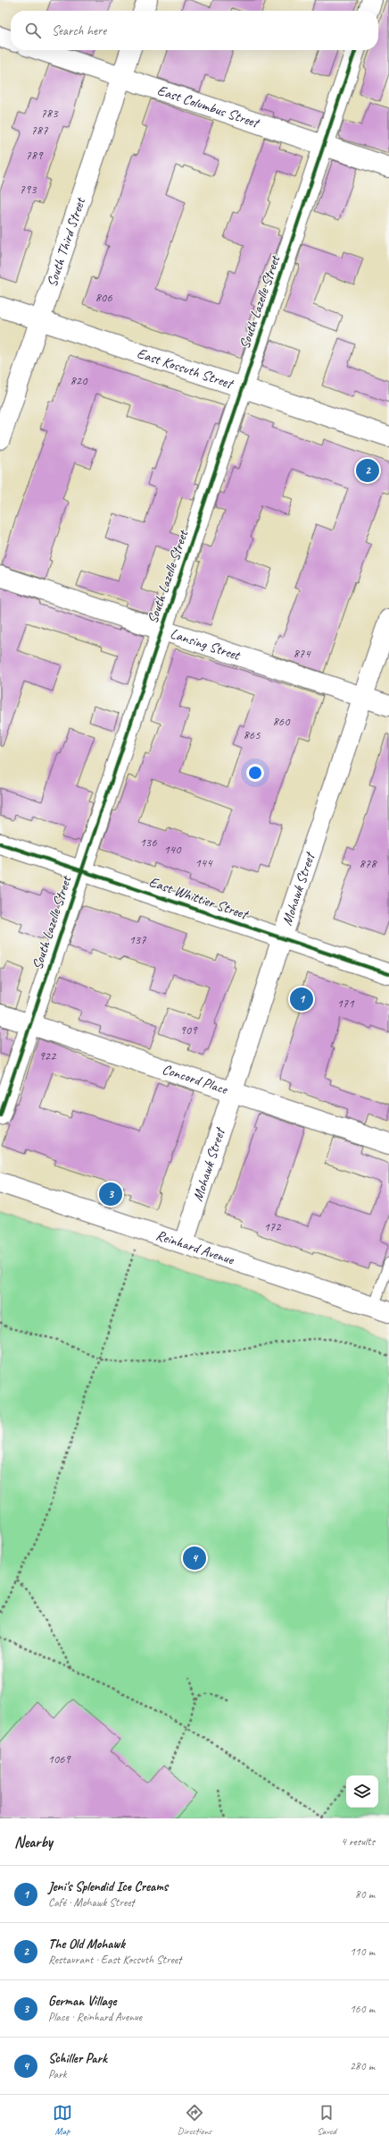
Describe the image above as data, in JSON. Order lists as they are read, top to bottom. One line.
{"streets":{"street":["East Columbus Street","South Third Street","South Lazelle Street","East Kossuth Street","Lansing Street","Mohawk Street","East Whittier Street","Concord Place","Reinhard Avenue"]},"crossings":[["East Columbus Street","South Third Street"],["East Columbus Street","South Lazelle Street"],["South Third Street","East Kossuth Street"],["South Lazelle Street","East Kossuth Street"],["South Lazelle Street","Lansing Street"],["South Lazelle Street","East Whittier Street"],["South Lazelle Street","Concord Place"],["Lansing Street","Mohawk Street"],["Mohawk Street","East Whittier Street"],["Mohawk Street","Concord Place"],["Mohawk Street","Reinhard Avenue"]],"house_numbers":["783","787","789","793","806","820","874","860","865","136","140","144","878","137","171","909","922","172","1069"],"page":{"search":"Search here","pins":["2","1","3","4"],"heading":["Nearby","4 results"],"list":[{"mark":"1","name":"Jeni's Splendid Ice Creams","note":"Café · Mohawk Street","value":"80 m"},{"mark":"2","name":"The Old Mohawk","note":"Restaurant · East Kossuth Street","value":"110 m"},{"mark":"3","name":"German Village","note":"Place · Reinhard Avenue","value":"160 m"},{"mark":"4","name":"Schiller Park","note":"Park","value":"280 m"}],"nav":["Map","Directions","Saved"]}}
